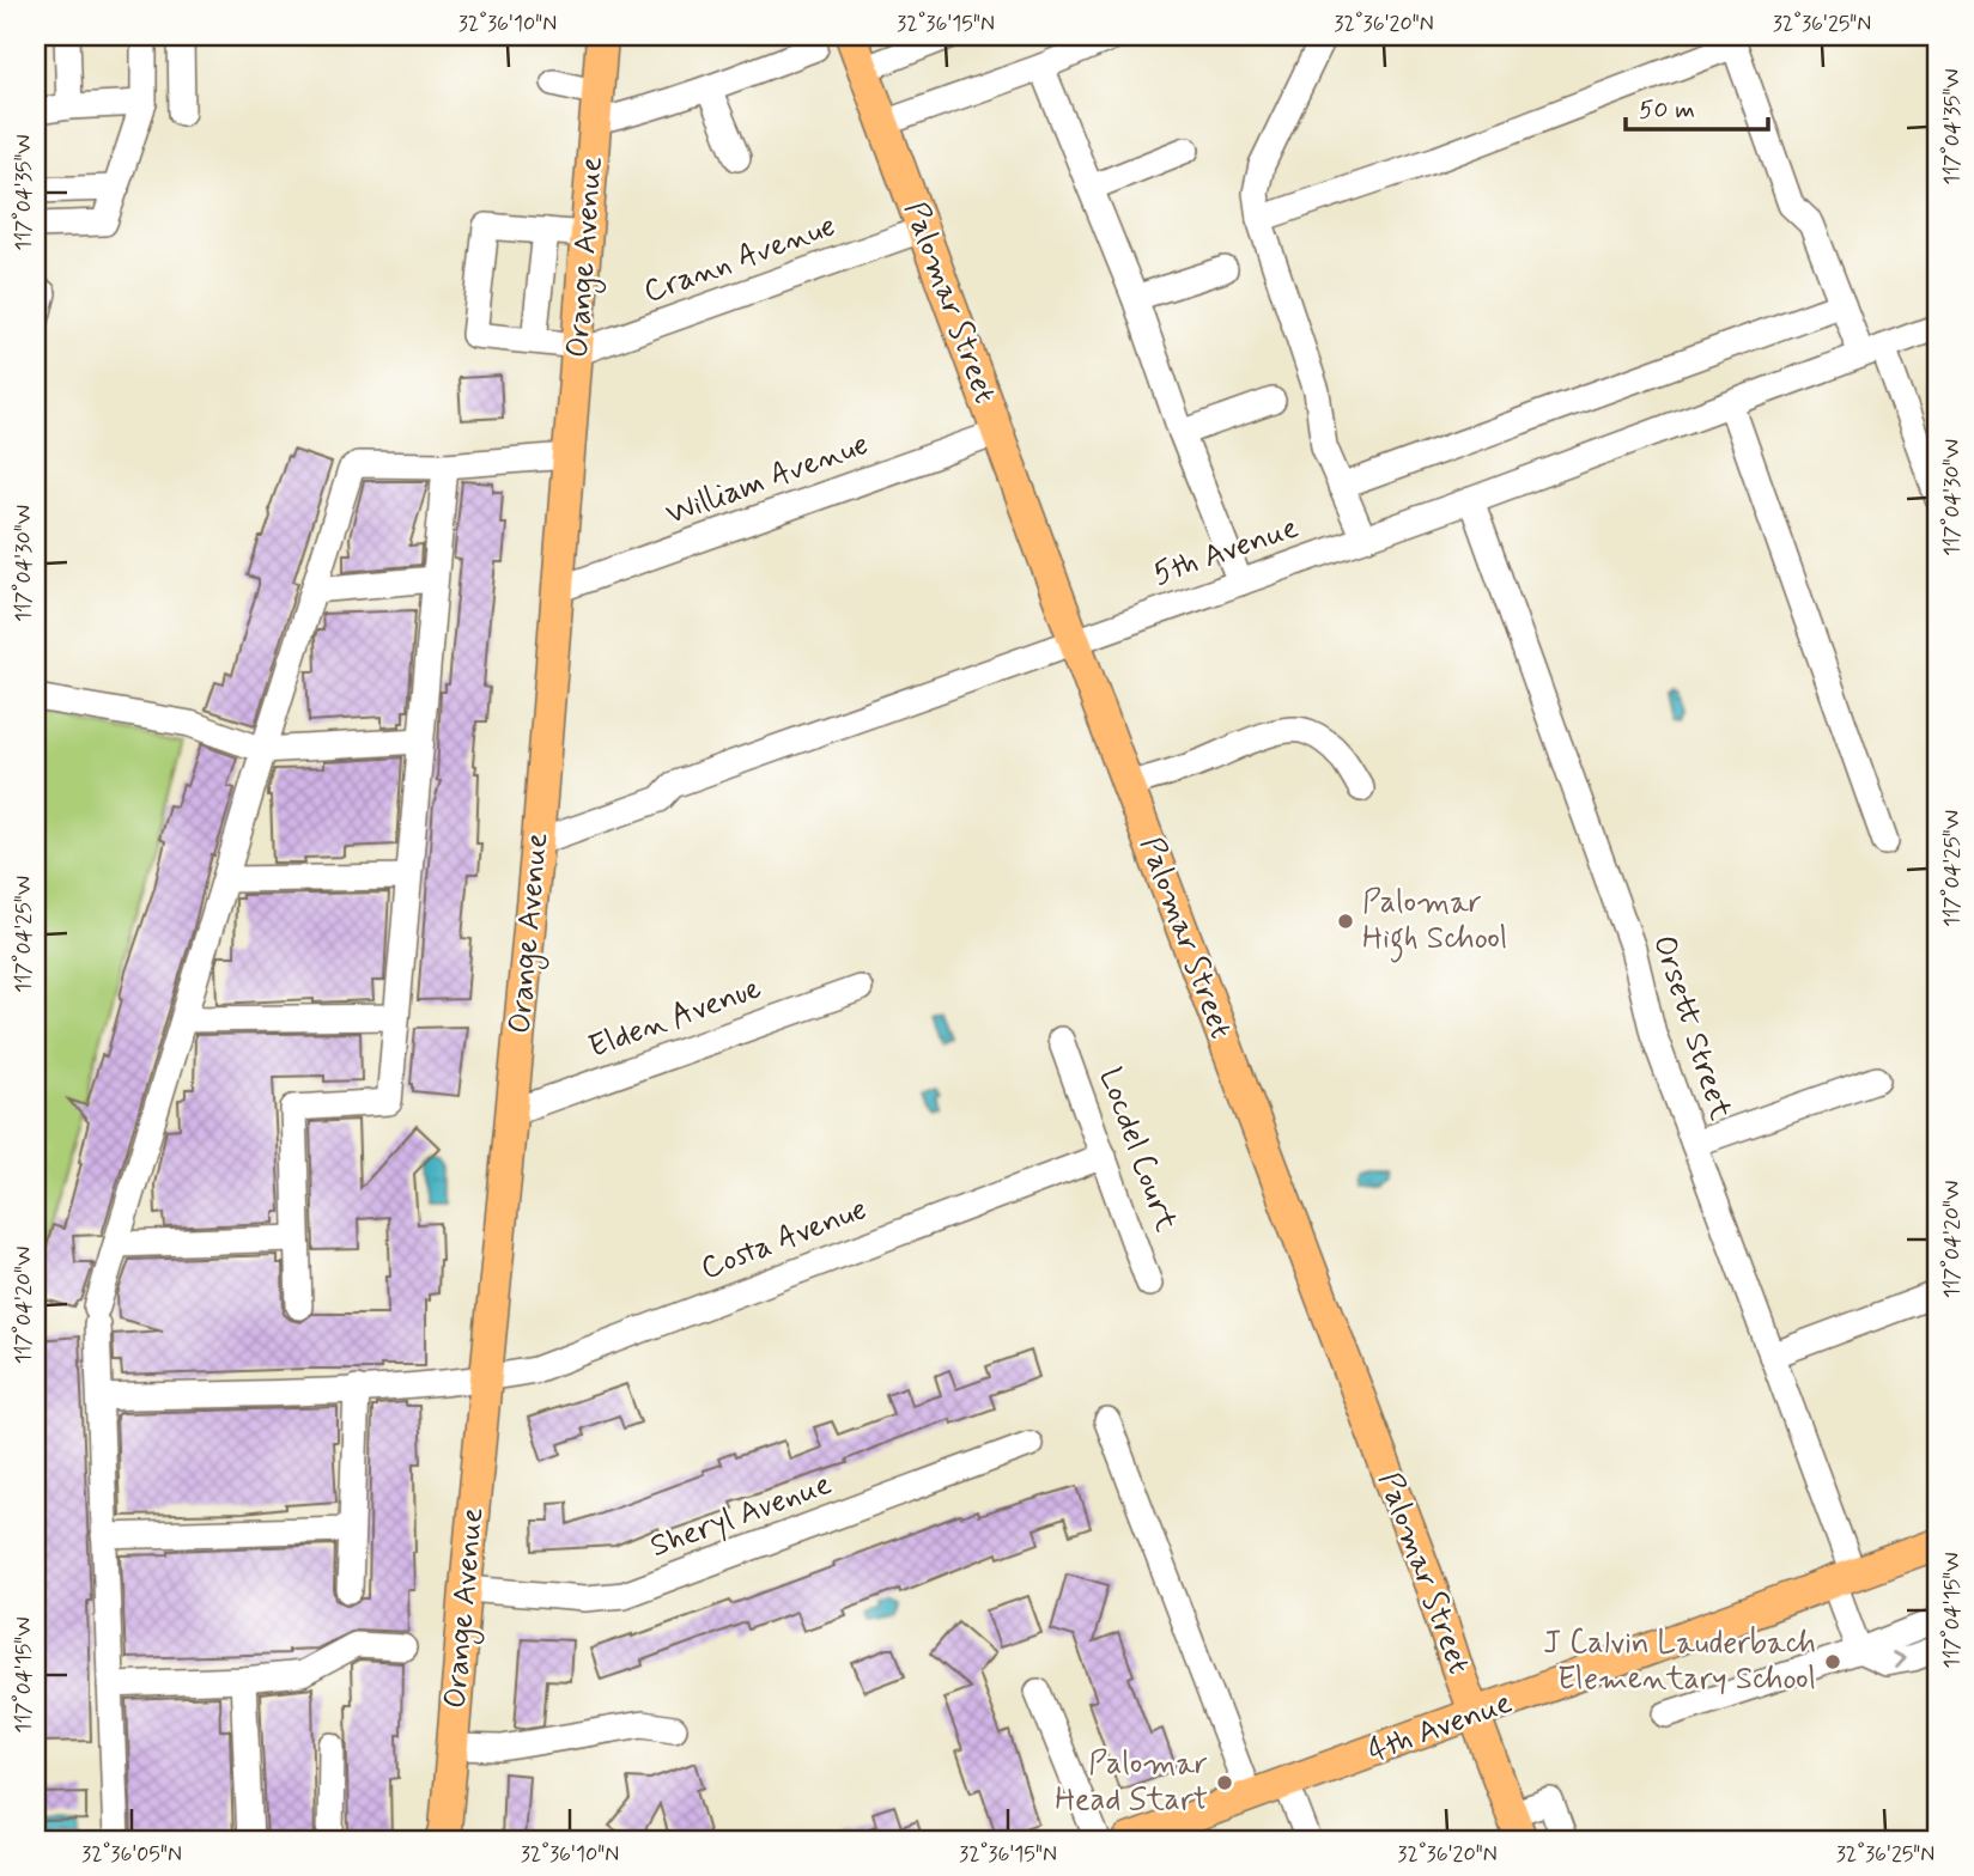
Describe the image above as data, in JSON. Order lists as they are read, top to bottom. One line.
{"streets":{"main road":["Orange Avenue","Palomar Street","4th Avenue"],"street":["Crann Avenue","William Avenue","5th Avenue","Elden Avenue","Orsett Street","Locdel Court","Costa Avenue","Sheryl Avenue"]},"crossings":[["Orange Avenue","Crann Avenue"],["Orange Avenue","William Avenue"],["Orange Avenue","5th Avenue"],["Orange Avenue","Elden Avenue"],["Orange Avenue","Costa Avenue"],["Orange Avenue","Sheryl Avenue"],["Crann Avenue","Palomar Street"],["Palomar Street","William Avenue"],["Palomar Street","5th Avenue"],["Palomar Street","4th Avenue"],["5th Avenue","Orsett Street"],["Orsett Street","4th Avenue"],["Locdel Court","Costa Avenue"]],"places":["Palomar High School","J Calvin Lauderbach Elementary School","Palomar Head Start"],"scale_bar":"50 m","coordinates":["32°36'10\"N","32°36'15\"N","32°36'20\"N","32°36'25\"N","117°04'35\"W","117°04'30\"W","117°04'25\"W","117°04'20\"W","117°04'15\"W","32°36'05\"N"]}
